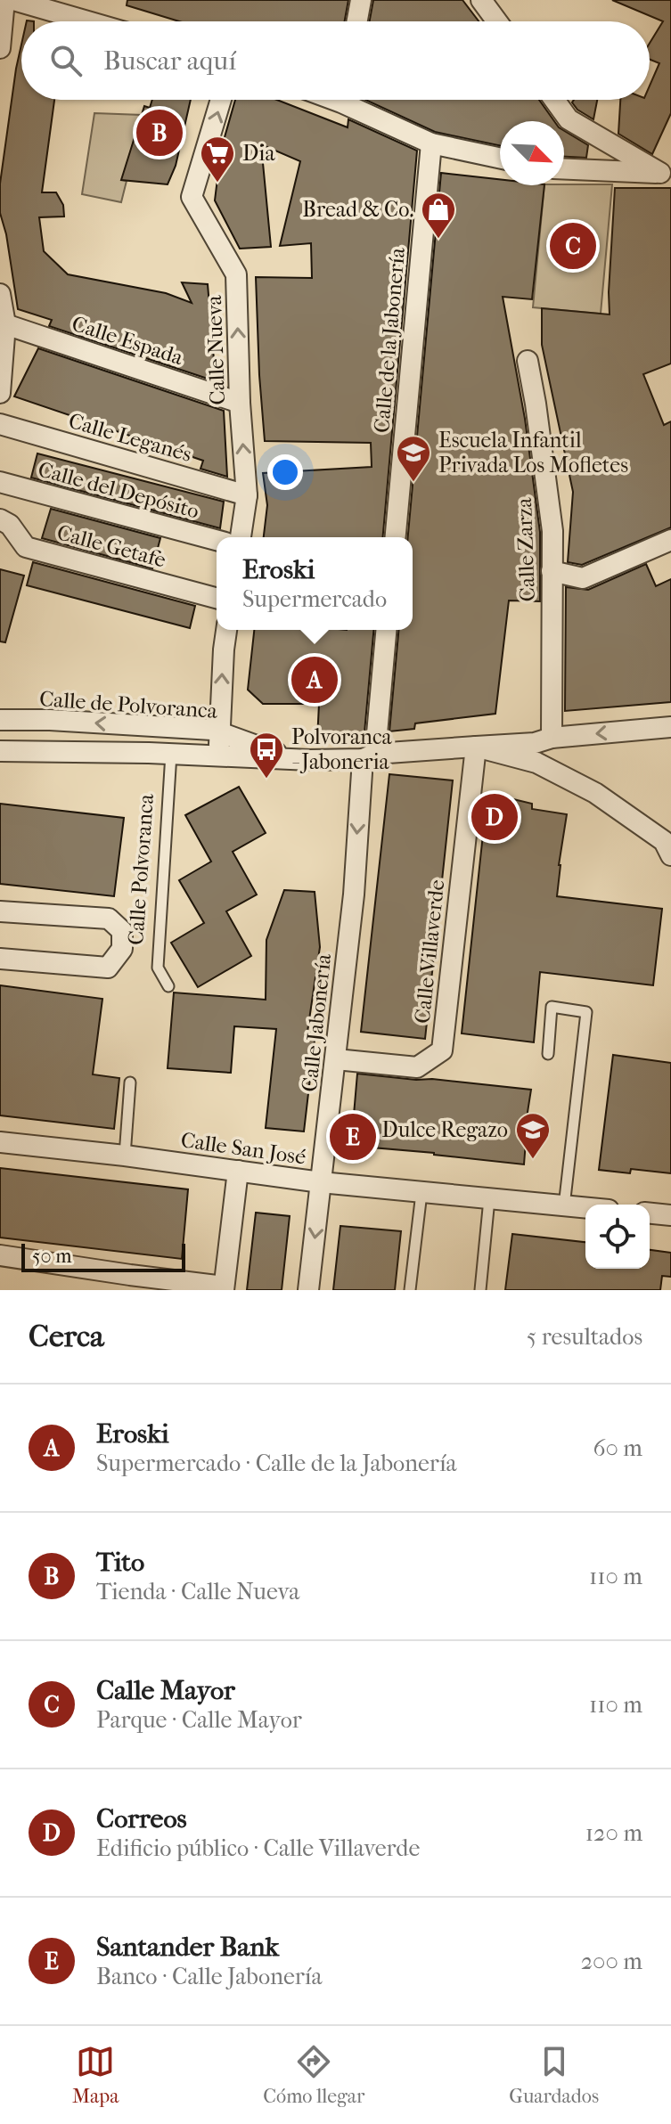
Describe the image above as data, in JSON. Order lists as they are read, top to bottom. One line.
{"streets":{"street":["Calle Espada","Calle de la Jabonería","Calle Nueva","Calle Leganés","Calle del Depósito","Calle Getafe","Calle Zarza","Calle de Polvoranca","Calle Villaverde","Calle Jabonería","Calle San José"],"lane":["Calle Polvoranca"]},"crossings":[["Calle Espada","Calle Nueva"],["Calle Nueva","Calle Leganés"],["Calle de Polvoranca","Calle Polvoranca"],["Calle de Polvoranca","Calle Villaverde"],["Calle de Polvoranca","Calle Jabonería"],["Calle Villaverde","Calle Jabonería"],["Calle Jabonería","Calle San José"]],"one_way":["Calle Nueva"],"places":{"supermarket":["Dia"],"shop":["Bread & Co."],"school or university":["Escuela Infantil Privada Los Mofletes","Dulce Regazo"],"bus stop":["Polvoranca - Jaboneria"]},"scale_bar":"50 m","north":"bottom right","page":{"search":"Buscar aquí","pins":["B","C","A","D","E"],"popup":["Eroski","Supermercado"],"scale":"50 m","heading":["Cerca","5 resultados"],"list":[{"mark":"A","name":"Eroski","note":"Supermercado · Calle de la Jabonería","value":"60 m"},{"mark":"B","name":"Tito","note":"Tienda · Calle Nueva","value":"110 m"},{"mark":"C","name":"Calle Mayor","note":"Parque · Calle Mayor","value":"110 m"},{"mark":"D","name":"Correos","note":"Edificio público · Calle Villaverde","value":"120 m"},{"mark":"E","name":"Santander Bank","note":"Banco · Calle Jabonería","value":"200 m"}],"nav":["Mapa","Cómo llegar","Guardados"]}}
